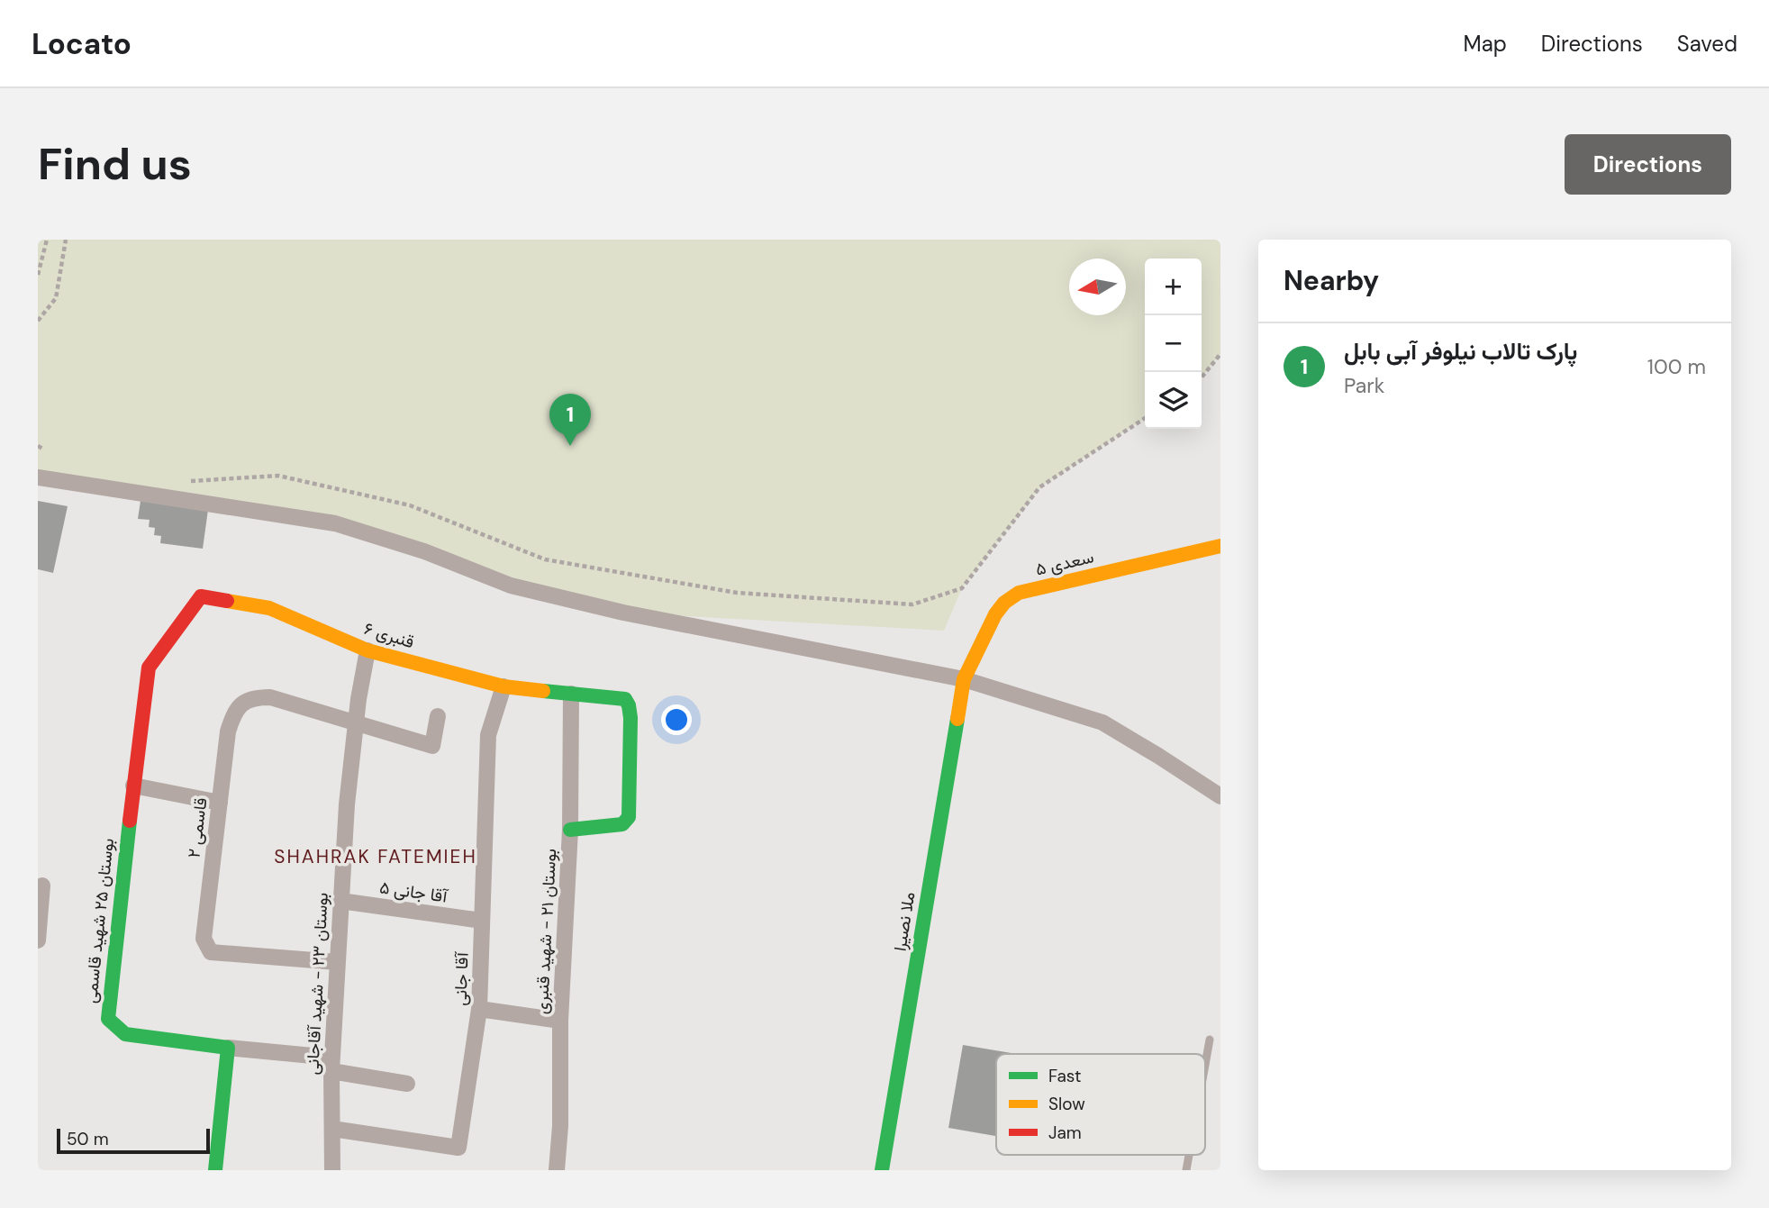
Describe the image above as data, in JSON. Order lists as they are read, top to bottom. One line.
{"streets":{"street":["سعدی ۵","قنبری ۶","قاسمی ۲","آقا جانی ۵","بوستان ۲۵ شهید قاسمی","ملا نصیرا","بوستان ۲۱ - شهید قنبری","آقا جانی","بوستان ۲۳ - شهید آقاجانی"]},"crossings":[["سعدی ۵","ملا نصیرا"],["قنبری ۶","بوستان ۲۵ شهید قاسمی"],["قنبری ۶","بوستان ۲۱ - شهید قنبری"],["قنبری ۶","آقا جانی"],["قنبری ۶","بوستان ۲۳ - شهید آقاجانی"],["قاسمی ۲","بوستان ۲۳ - شهید آقاجانی"],["آقا جانی ۵","آقا جانی"],["آقا جانی ۵","بوستان ۲۳ - شهید آقاجانی"],["آقا جانی","بوستان ۲۳ - شهید آقاجانی"]],"districts":["SHAHRAK FATEMIEH"],"legend":["Fast","Slow","Jam"],"scale_bar":"50 m","north":"left","page":{"header":"Locato","nav":["Map","Directions","Saved"],"buttons":"Directions","title":"Find us","heading":"Nearby","map_buttons":["+","−"],"list":[{"mark":"1","name":"پارک تالاب نیلوفر آبی بابل","note":"Park","value":"100 m"}],"pins":"1","scale":"50 m"}}
